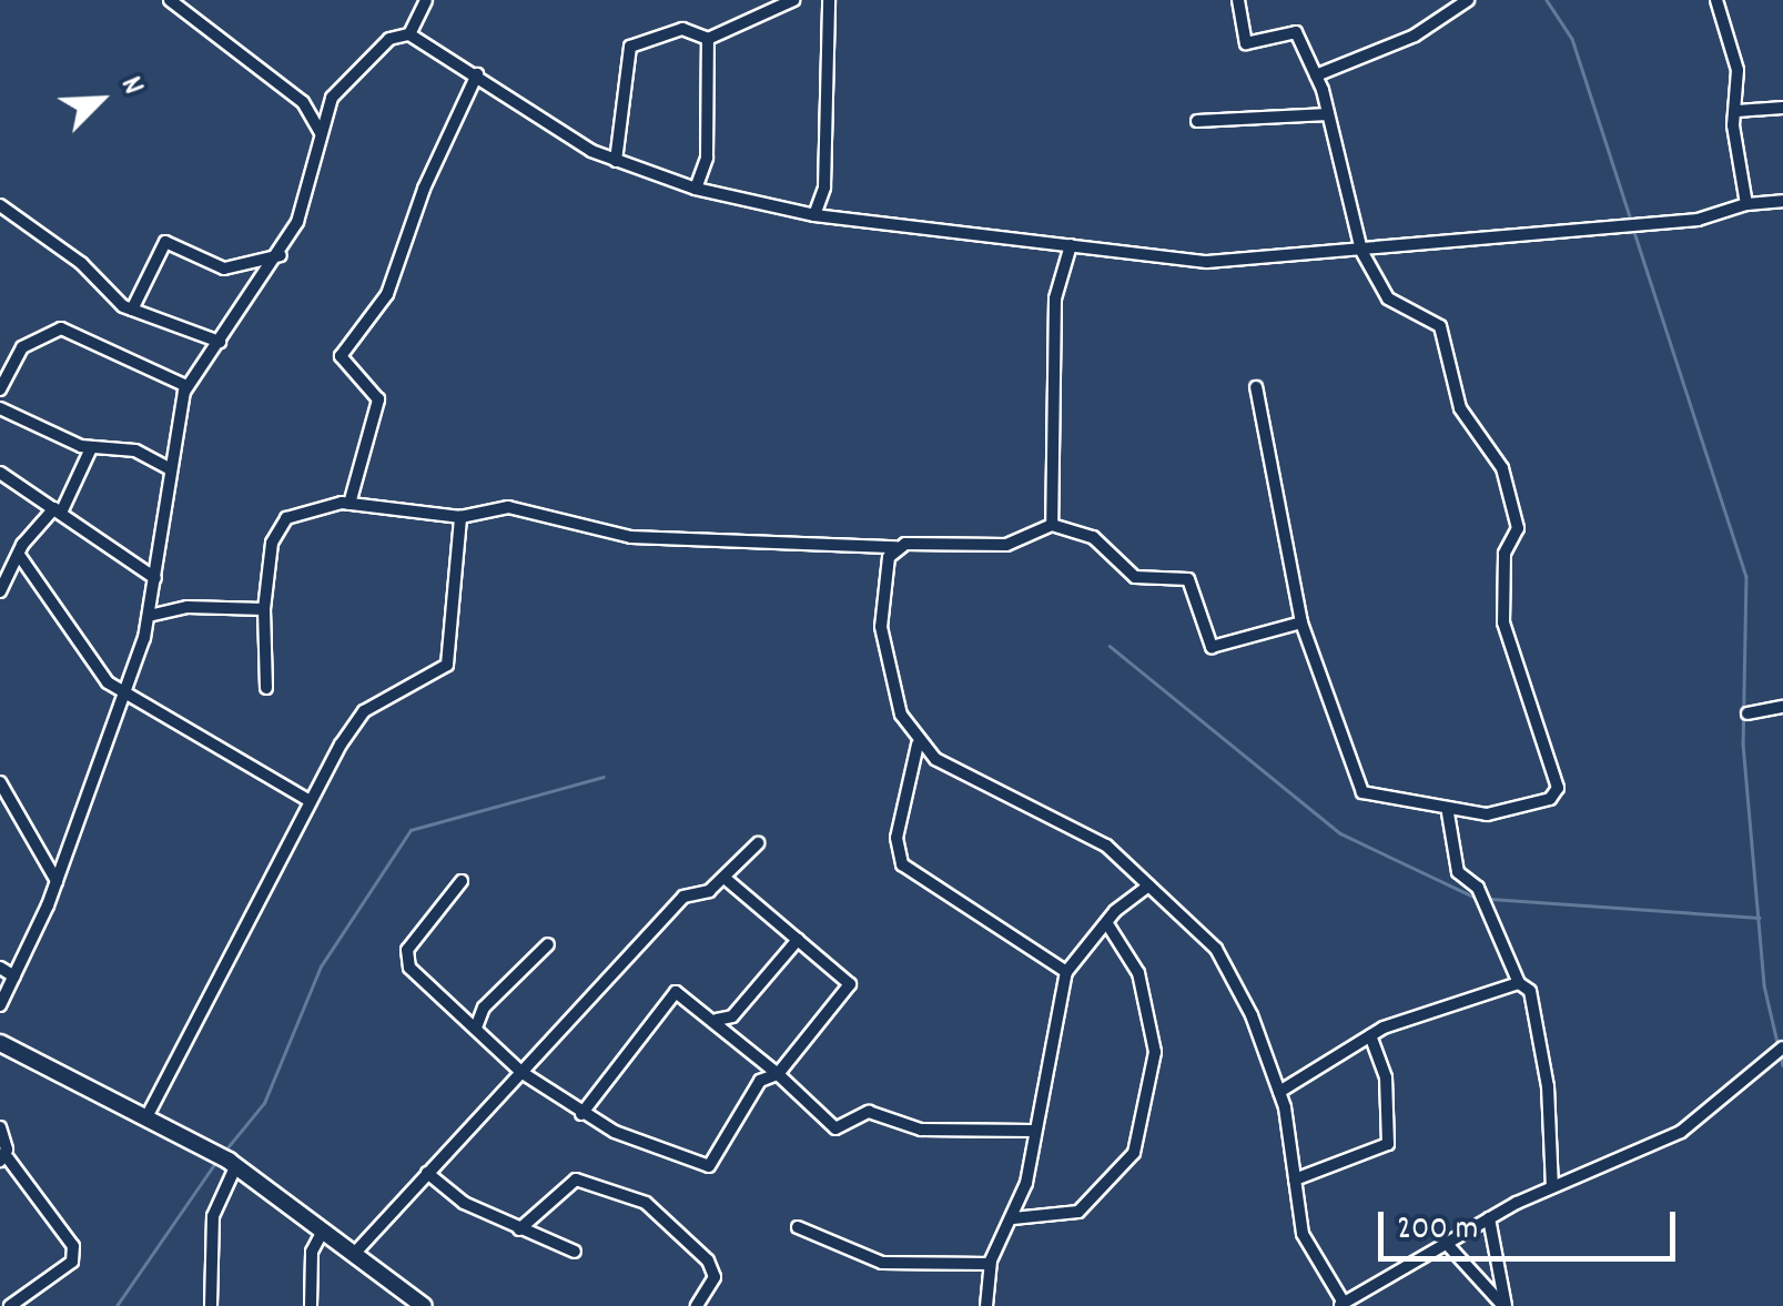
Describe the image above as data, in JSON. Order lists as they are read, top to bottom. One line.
{"scale_bar":"200 m","north":"top right"}
